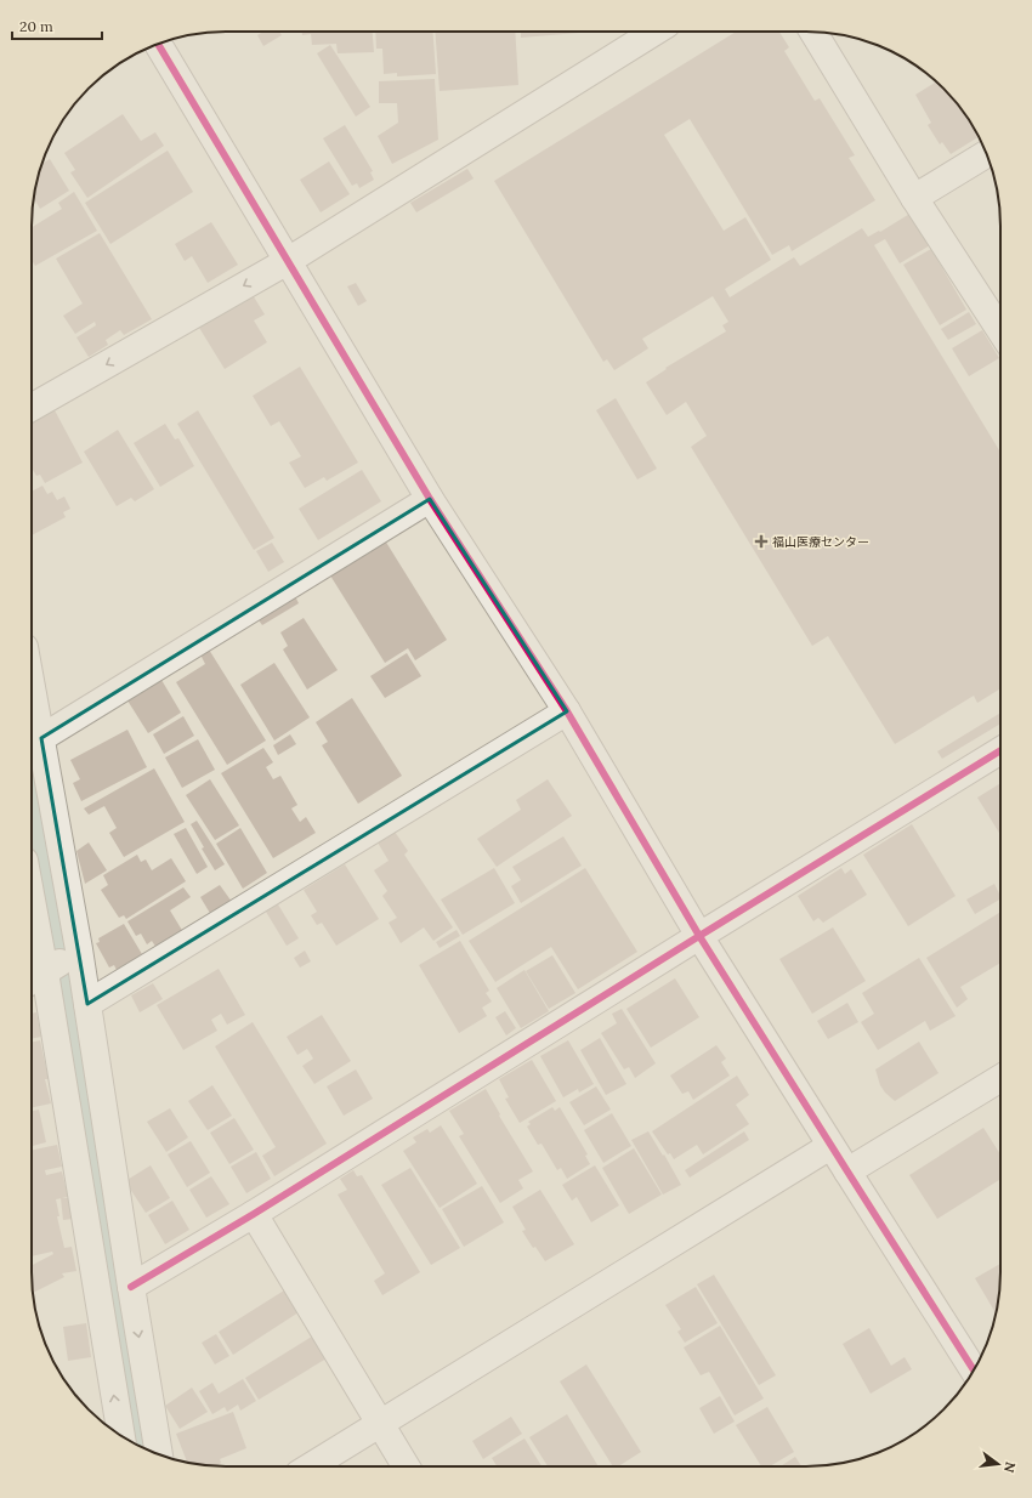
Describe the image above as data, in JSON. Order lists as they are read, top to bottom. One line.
{"places":{"health":["福山医療センター"]},"scale_bar":"20 m","north":"right"}
